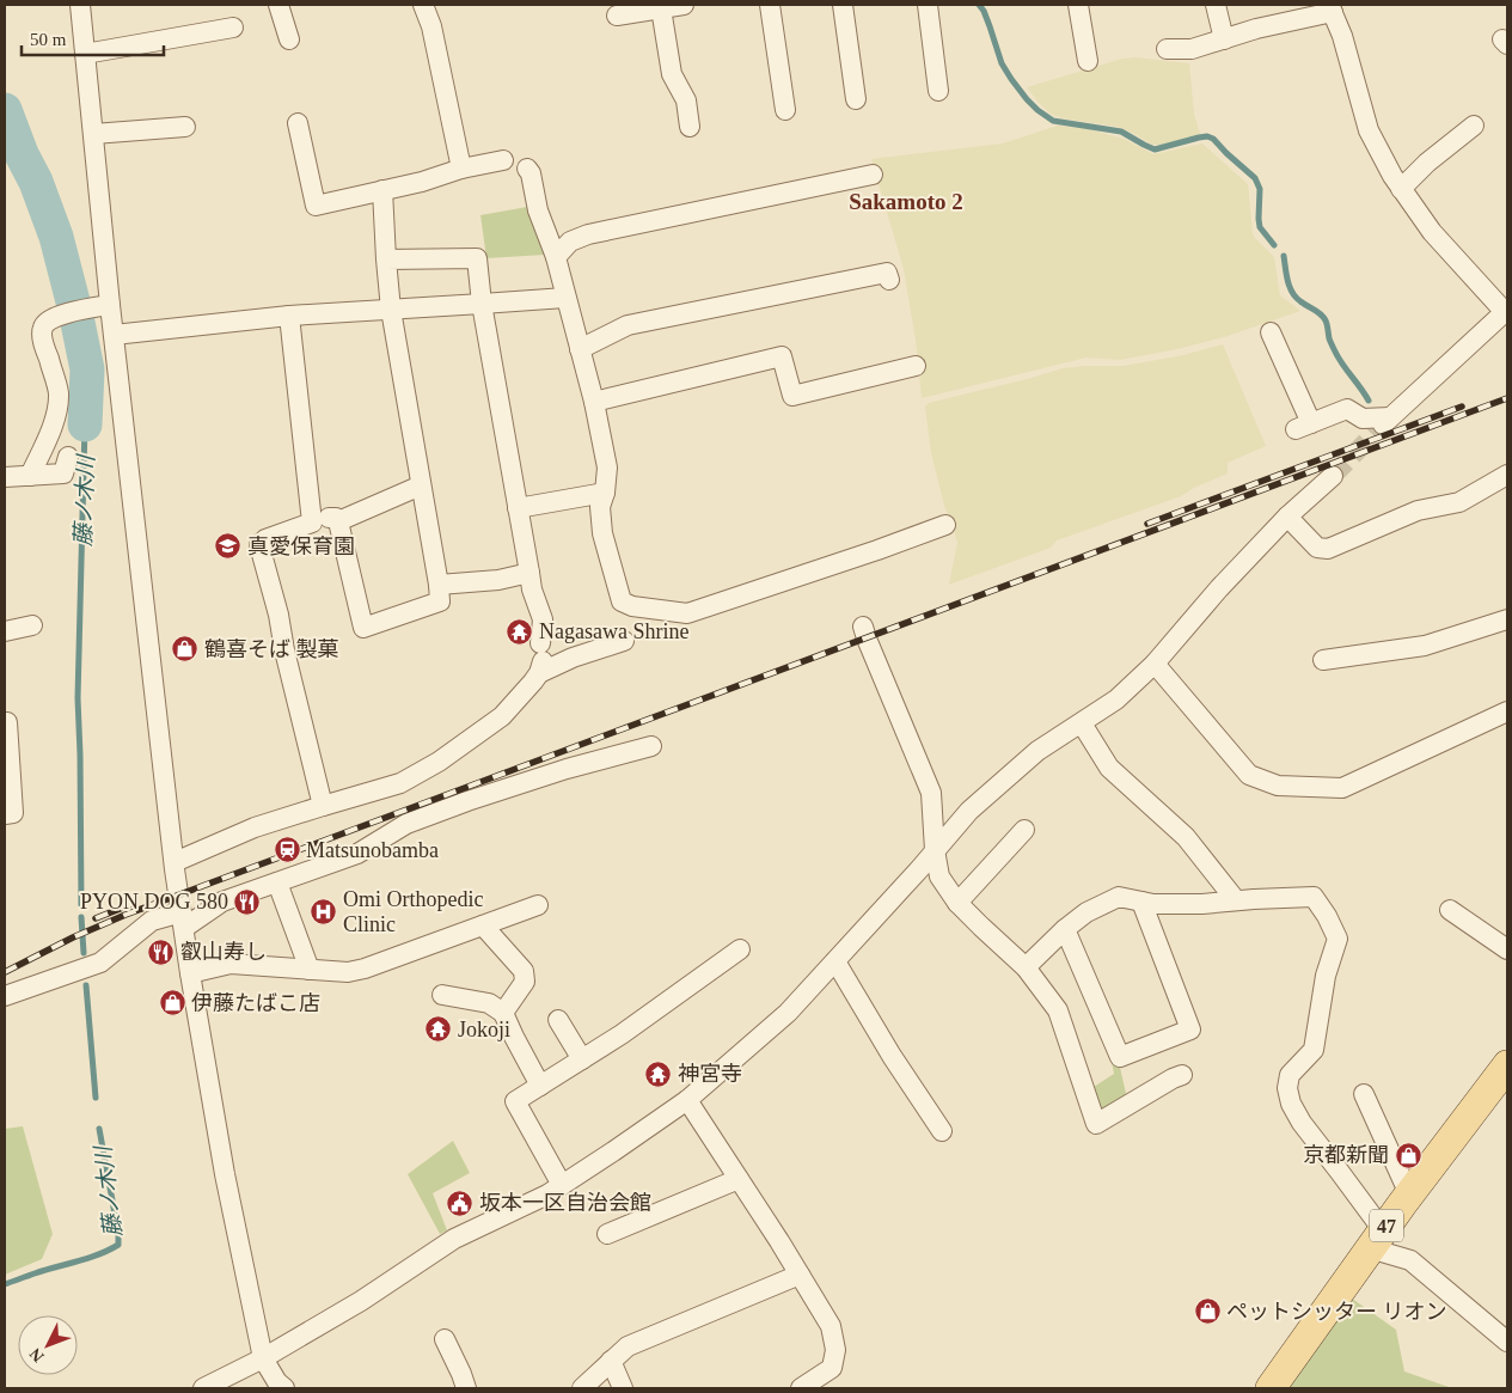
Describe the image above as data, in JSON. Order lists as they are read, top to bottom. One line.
{"streets":{"main road":["47"]},"districts":["Sakamoto 2"],"water":["藤ノ木川"],"places":{"school or university":["真愛保育園"],"temple":["Nagasawa Shrine","Jokoji","神宮寺"],"shop":["鶴喜そば 製菓","伊藤たばこ店","京都新聞","ペットシッター リオン"],"station":["Matsunobamba"],"restaurant":["PYON DOG 580","叡山寿し"],"hospital":["Omi Orthopedic Clinic"],"public building":["坂本一区自治会館"]},"scale_bar":"50 m","north":"bottom left"}
